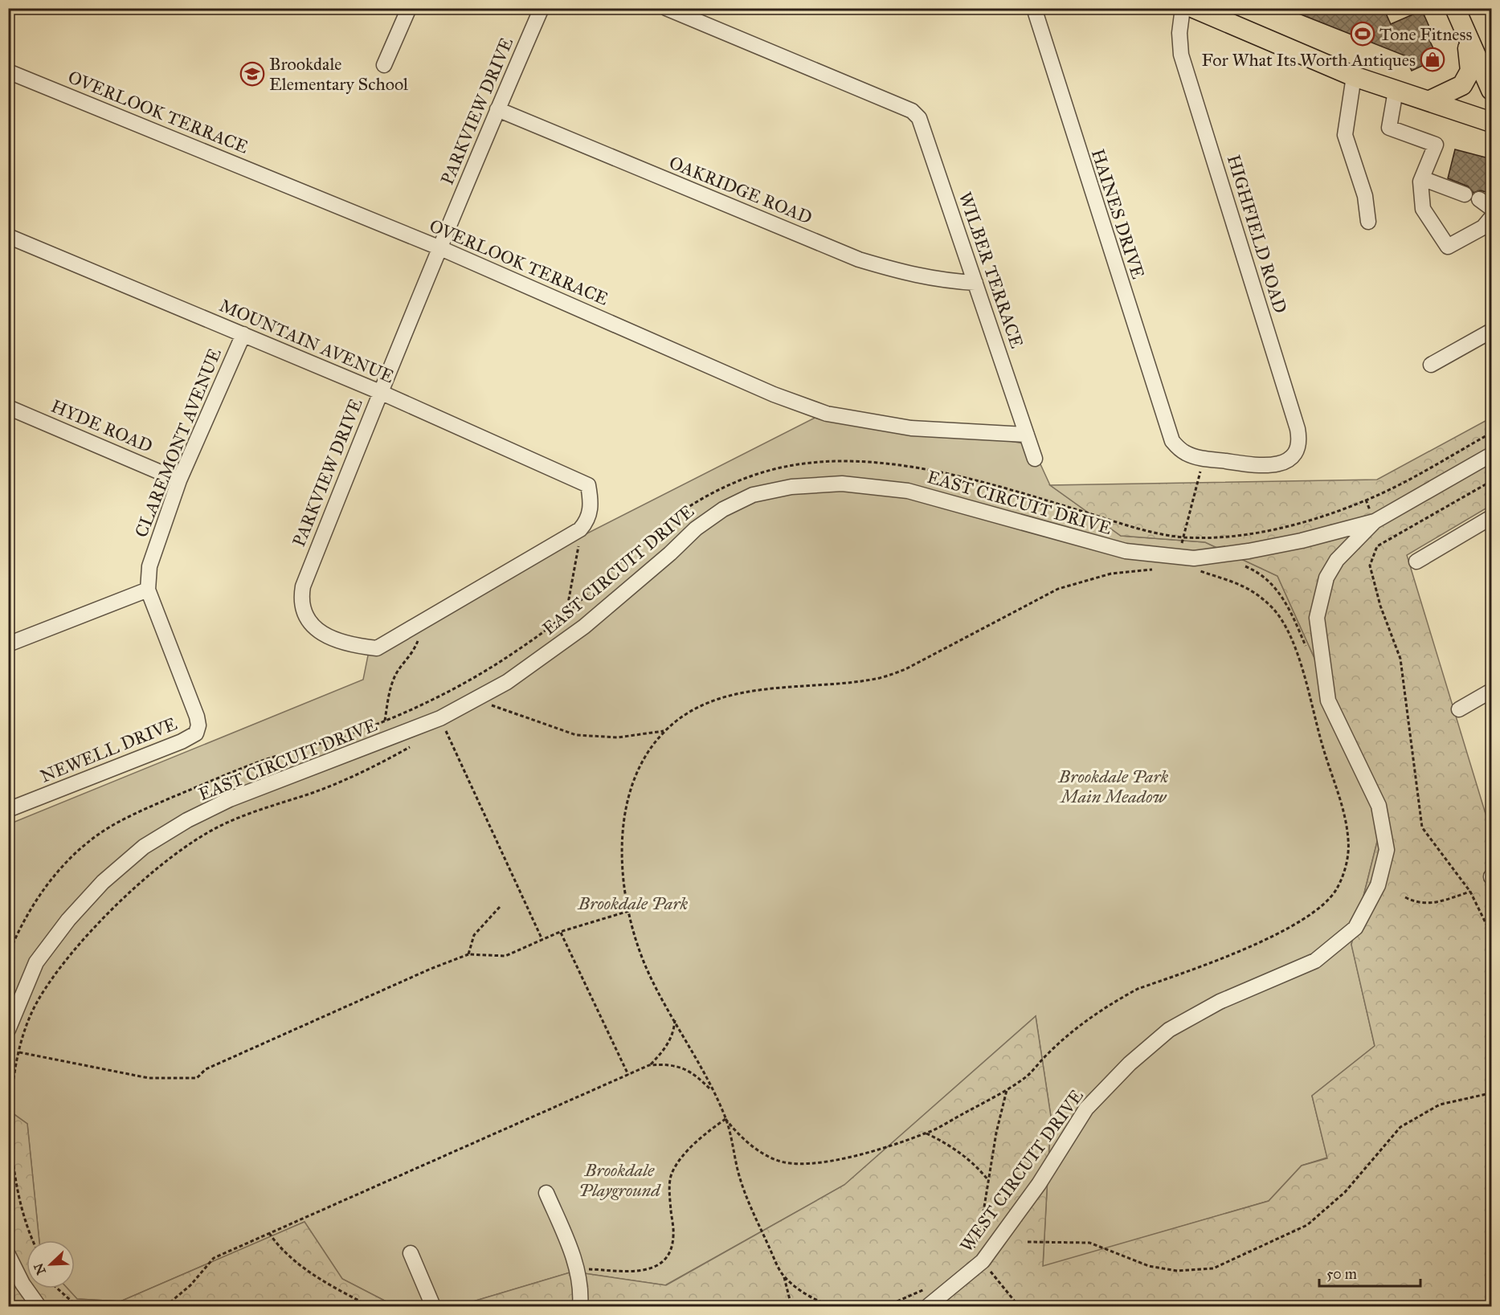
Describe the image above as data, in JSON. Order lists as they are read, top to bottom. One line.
{"streets":{"street":["PARKVIEW DRIVE","OVERLOOK TERRACE","OAKRIDGE ROAD","HAINES DRIVE","HIGHFIELD ROAD","WILBER TERRACE","MOUNTAIN AVENUE","HYDE ROAD","CLAREMONT AVENUE","EAST CIRCUIT DRIVE","NEWELL DRIVE","WEST CIRCUIT DRIVE"]},"crossings":[["PARKVIEW DRIVE","OVERLOOK TERRACE"],["PARKVIEW DRIVE","OAKRIDGE ROAD"],["PARKVIEW DRIVE","MOUNTAIN AVENUE"],["OVERLOOK TERRACE","WILBER TERRACE"],["OAKRIDGE ROAD","WILBER TERRACE"],["HAINES DRIVE","HIGHFIELD ROAD"],["MOUNTAIN AVENUE","CLAREMONT AVENUE"],["HYDE ROAD","CLAREMONT AVENUE"],["CLAREMONT AVENUE","NEWELL DRIVE"],["EAST CIRCUIT DRIVE","WEST CIRCUIT DRIVE"]],"parks":["Brookdale Park Main Meadow","Brookdale Park","Brookdale Playground"],"places":{"sports":["Tone Fitness"],"shop":["For What Its Worth Antiques"],"school or university":["Brookdale Elementary School"]},"scale_bar":"50 m","north":"bottom left"}
